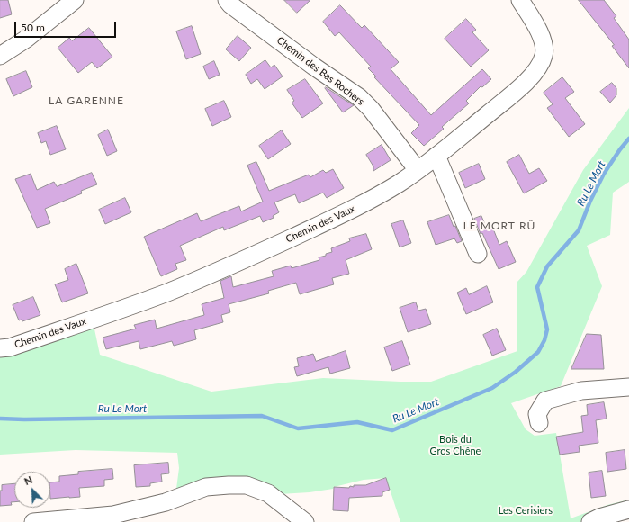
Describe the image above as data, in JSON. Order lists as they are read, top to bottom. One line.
{"streets":{"street":["Chemin des Bas Rochers","Chemin des Vaux"]},"crossings":[["Chemin des Bas Rochers","Chemin des Vaux"]],"districts":["LA GARENNE","LE MORT RÛ"],"water":["Ru Le Mort"],"parks":["Bois du Gros Chêne","Les Cerisiers"],"scale_bar":"50 m","north":"top left"}
